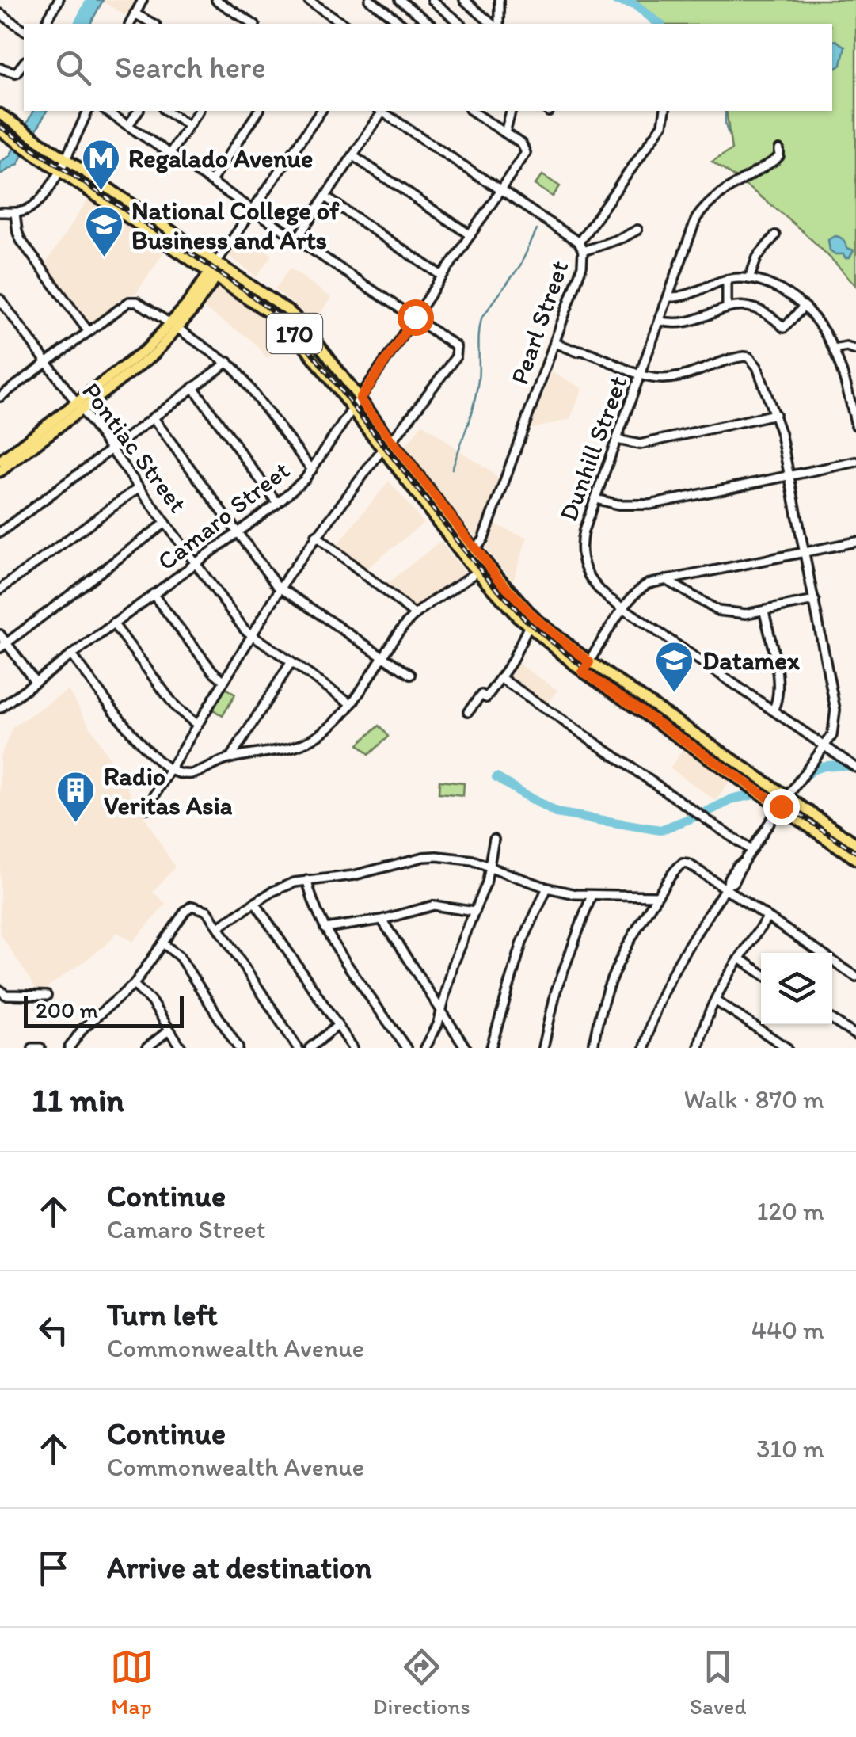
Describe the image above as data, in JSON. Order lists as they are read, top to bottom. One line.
{"streets":{"main road":["170"],"street":["Pearl Street","Pontiac Street","Dunhill Street","Camaro Street"]},"crossings":[["Pearl Street","170"],["Pearl Street","Camaro Street"],["170","Camaro Street"],["Pontiac Street","Camaro Street"]],"places":{"metro station":["Regalado Avenue"],"school or university":["National College of Business and Arts","Datamex"],"building":["Radio Veritas Asia"]},"scale_bar":"200 m","page":{"search":"Search here","scale":"200 m","heading":["11 min","Walk · 870 m"],"list":[["Continue","Camaro Street","120 m"],["Turn left","Commonwealth Avenue","440 m"],["Continue","Commonwealth Avenue","310 m"],"Arrive at destination"],"nav":["Map","Directions","Saved"]}}
